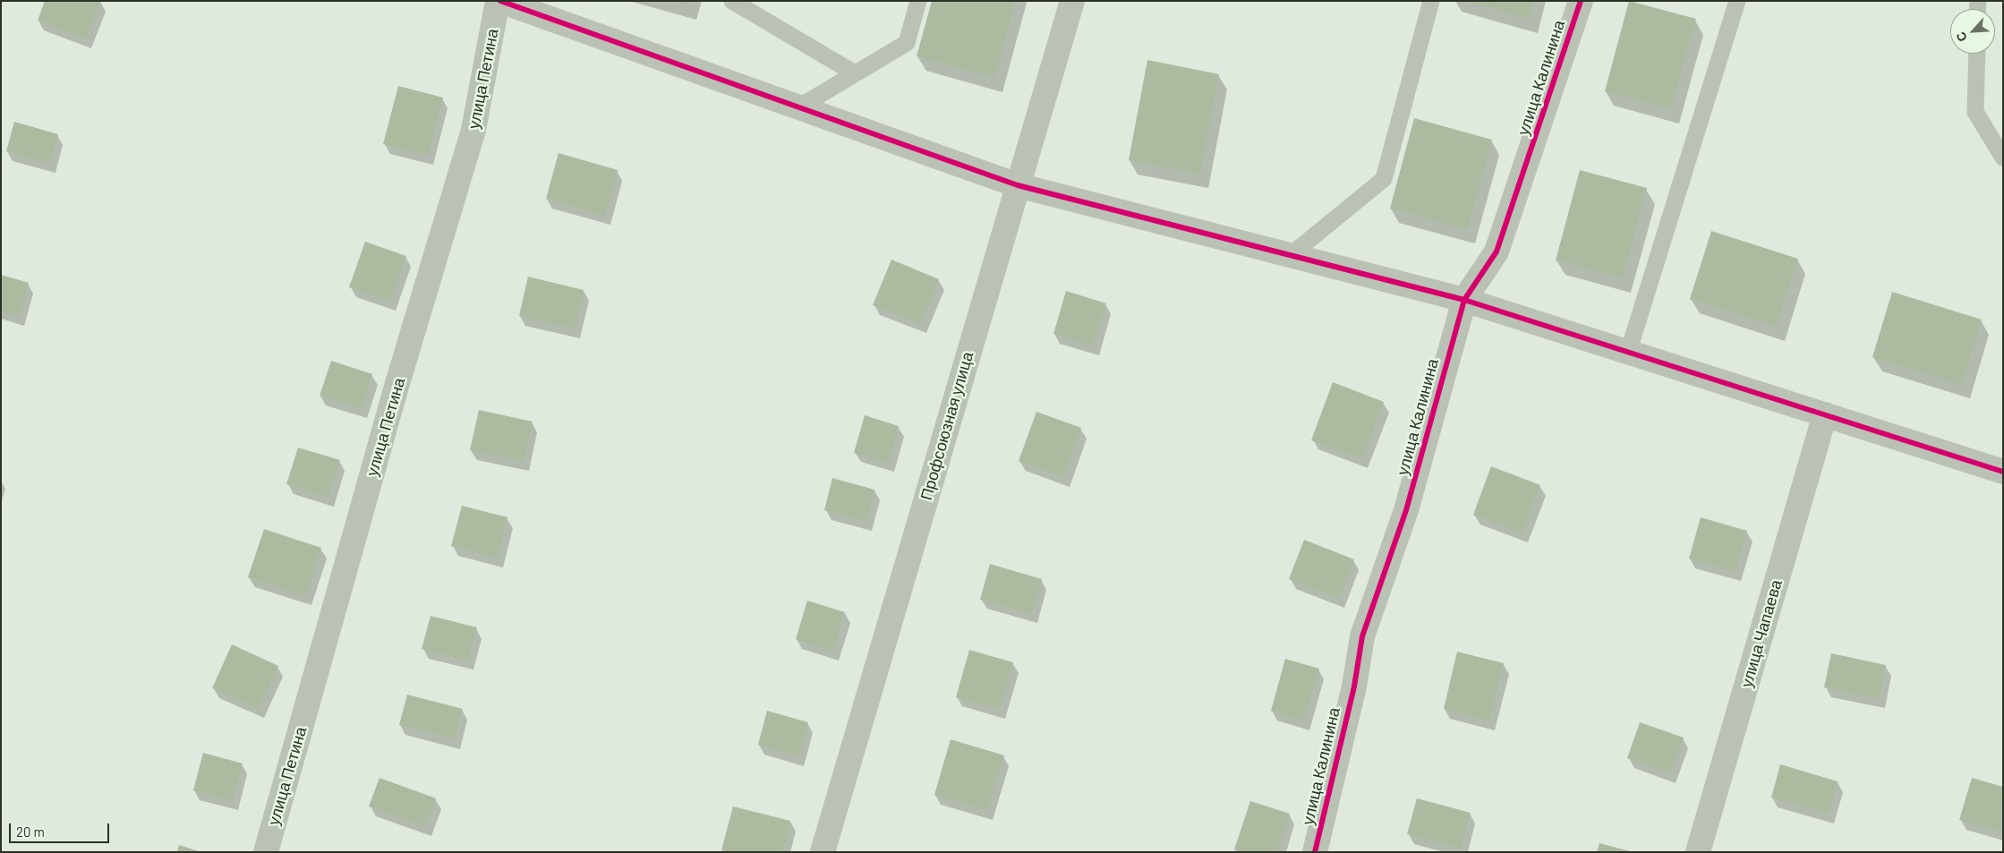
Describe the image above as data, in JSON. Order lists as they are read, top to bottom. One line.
{"streets":{"street":["улица Калинина","улица Петина","Профсоюзная улица","улица Чапаева"]},"scale_bar":"20 m","north":"bottom left"}
